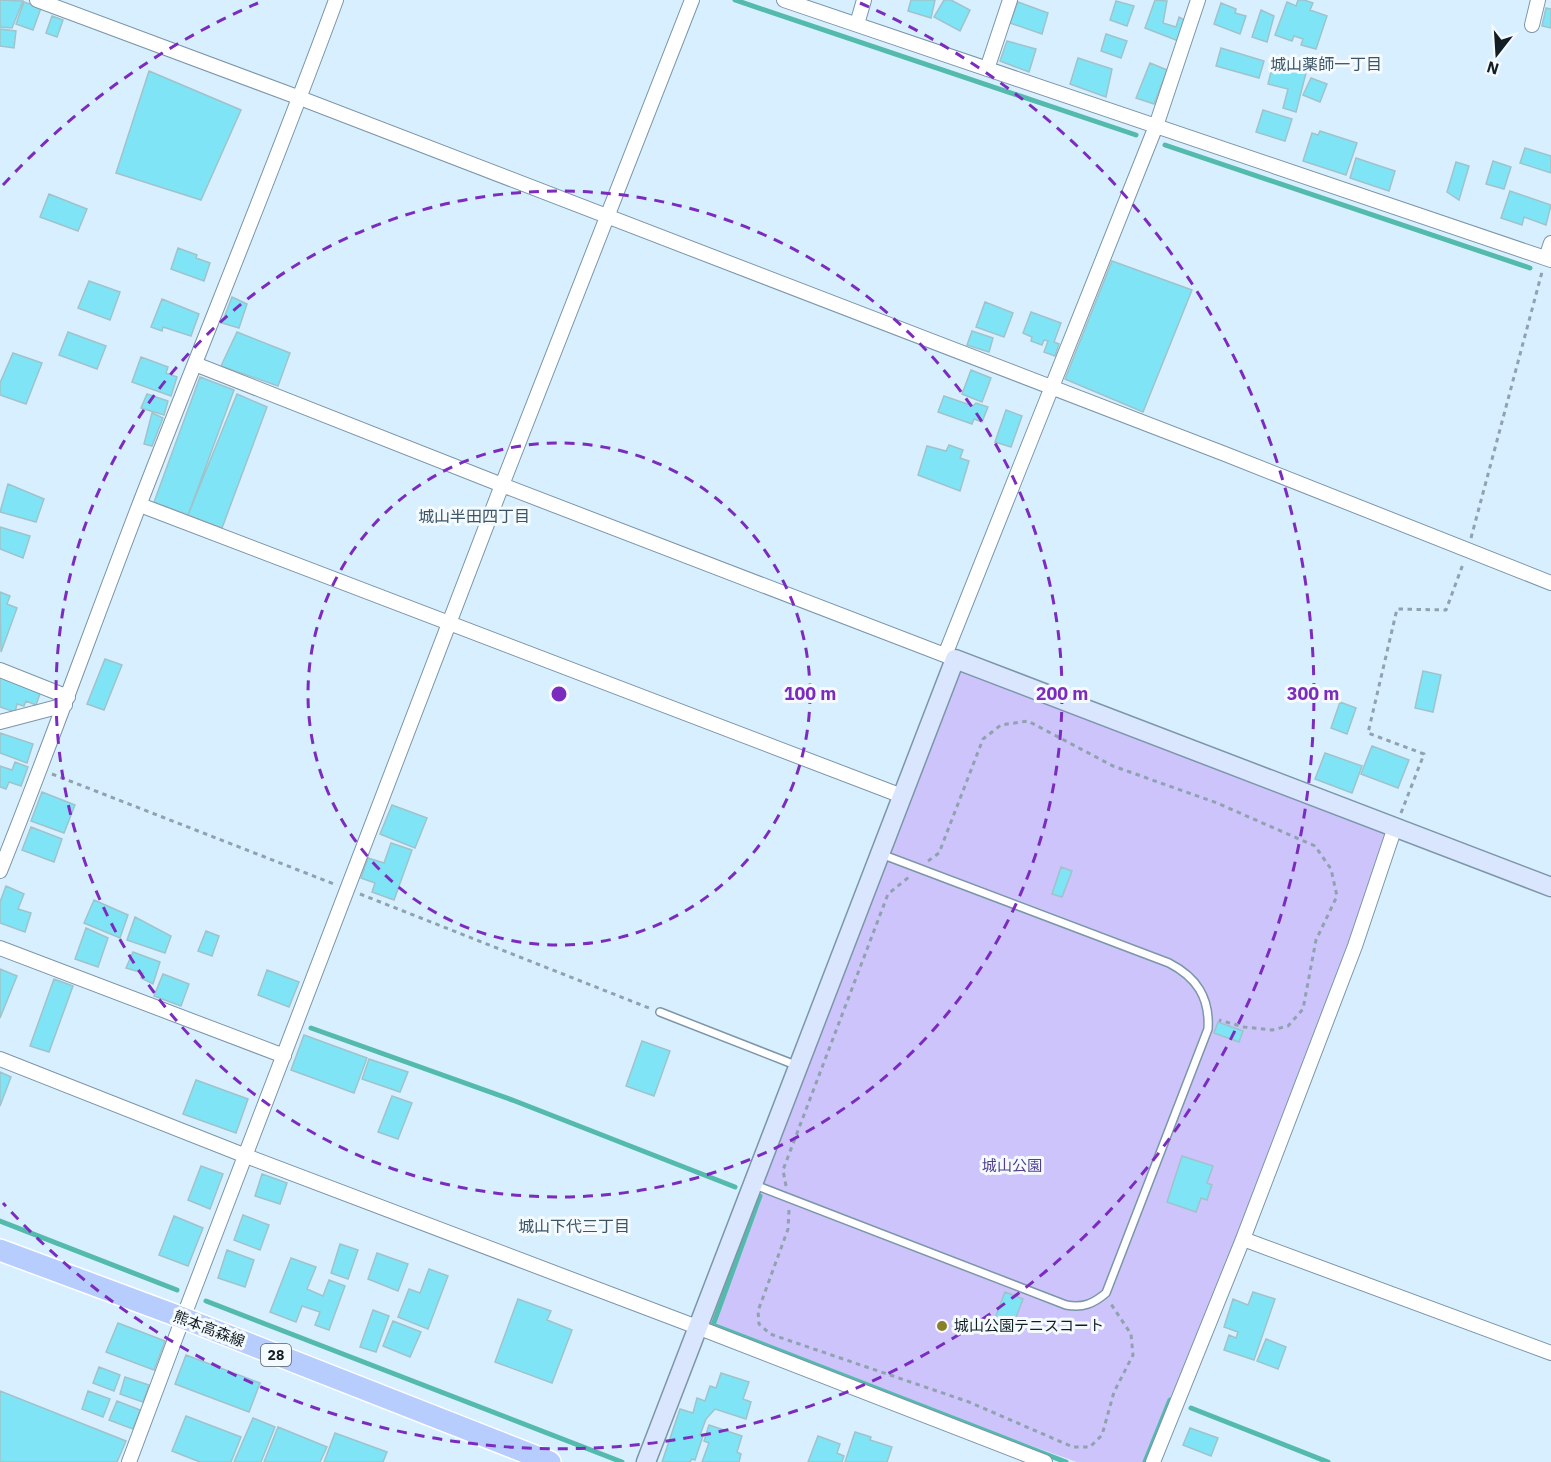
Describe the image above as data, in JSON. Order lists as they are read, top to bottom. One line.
{"streets":{"main road":["熊本高森線","28"]},"districts":["城山薬師一丁目","城山半田四丁目","城山下代三丁目"],"parks":["城山公園"],"places":["城山公園テニスコート"],"north":"bottom","rings":["100 m","200 m","300 m"]}
